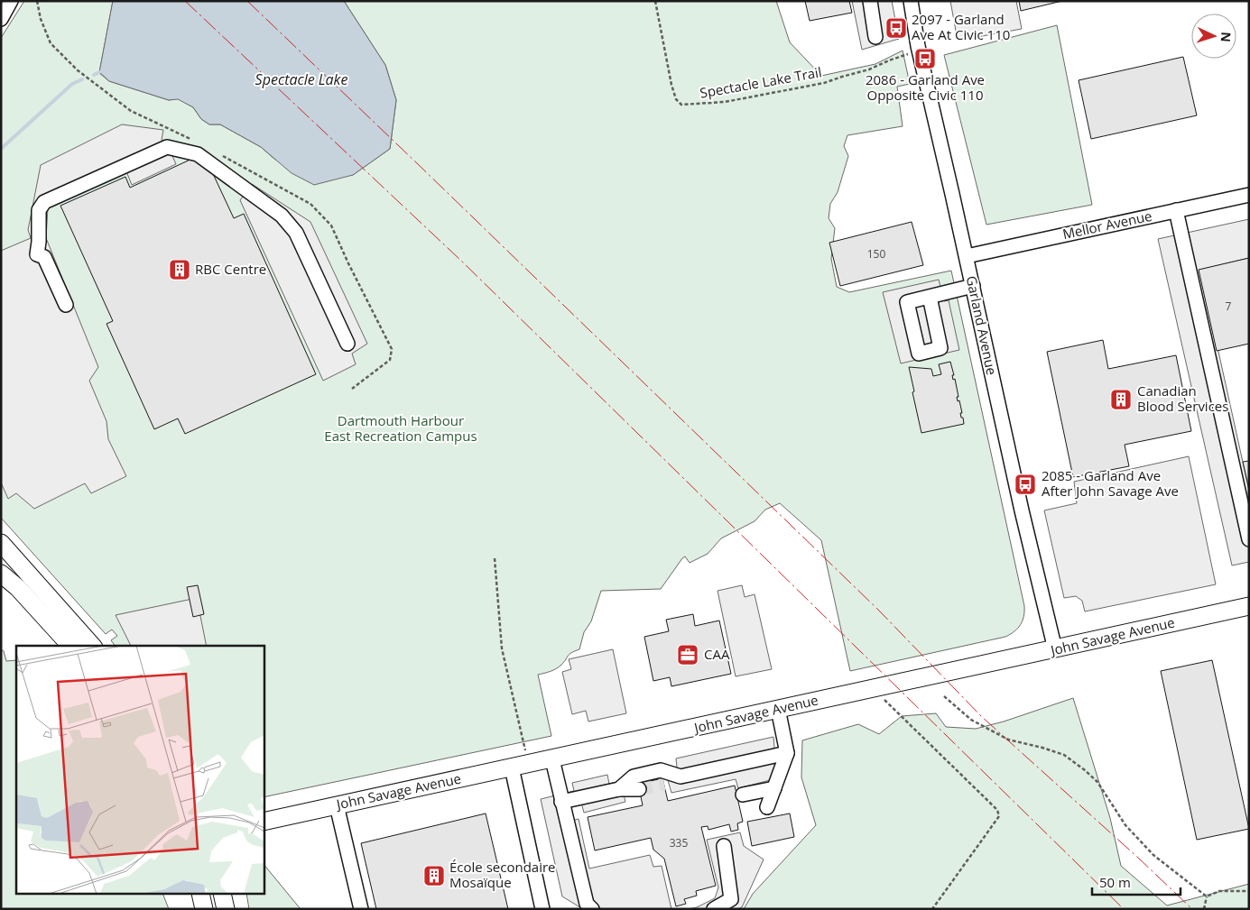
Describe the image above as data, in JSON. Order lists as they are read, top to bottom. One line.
{"streets":{"main road":["John Savage Avenue"],"street":["Mellor Avenue","Garland Avenue"],"path":["Spectacle Lake Trail"]},"crossings":[["Spectacle Lake Trail","Garland Avenue"],["Mellor Avenue","Garland Avenue"],["Garland Avenue","John Savage Avenue"]],"water":["Spectacle Lake"],"parks":["Dartmouth Harbour East Recreation Campus"],"places":{"bus stop":["2097 - Garland Ave At Civic 110","2086 - Garland Ave Opposite Civic 110","2085 - Garland Ave After John Savage Ave"],"building":["RBC Centre","Canadian Blood Services","École secondaire Mosaïque"],"office":["CAA"]},"house_numbers":["150","7","335"],"scale_bar":"50 m","north":"right"}
